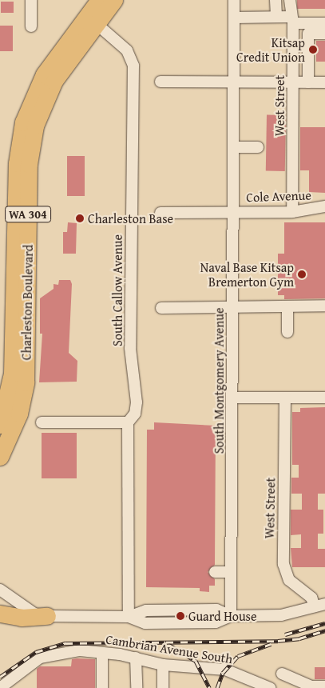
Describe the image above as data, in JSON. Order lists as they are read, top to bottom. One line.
{"streets":{"highway":["WA 304","Charleston Boulevard"],"street":["West Street","Cole Avenue","South Callow Avenue","South Montgomery Avenue","Cambrian Avenue South"]},"crossings":[["West Street","Cole Avenue"],["Cole Avenue","South Montgomery Avenue"],["South Callow Avenue","Charleston Boulevard"]],"places":["Kitsap Credit Union","Charleston Base","Naval Base Kitsap Bremerton Gym","Guard House"]}
